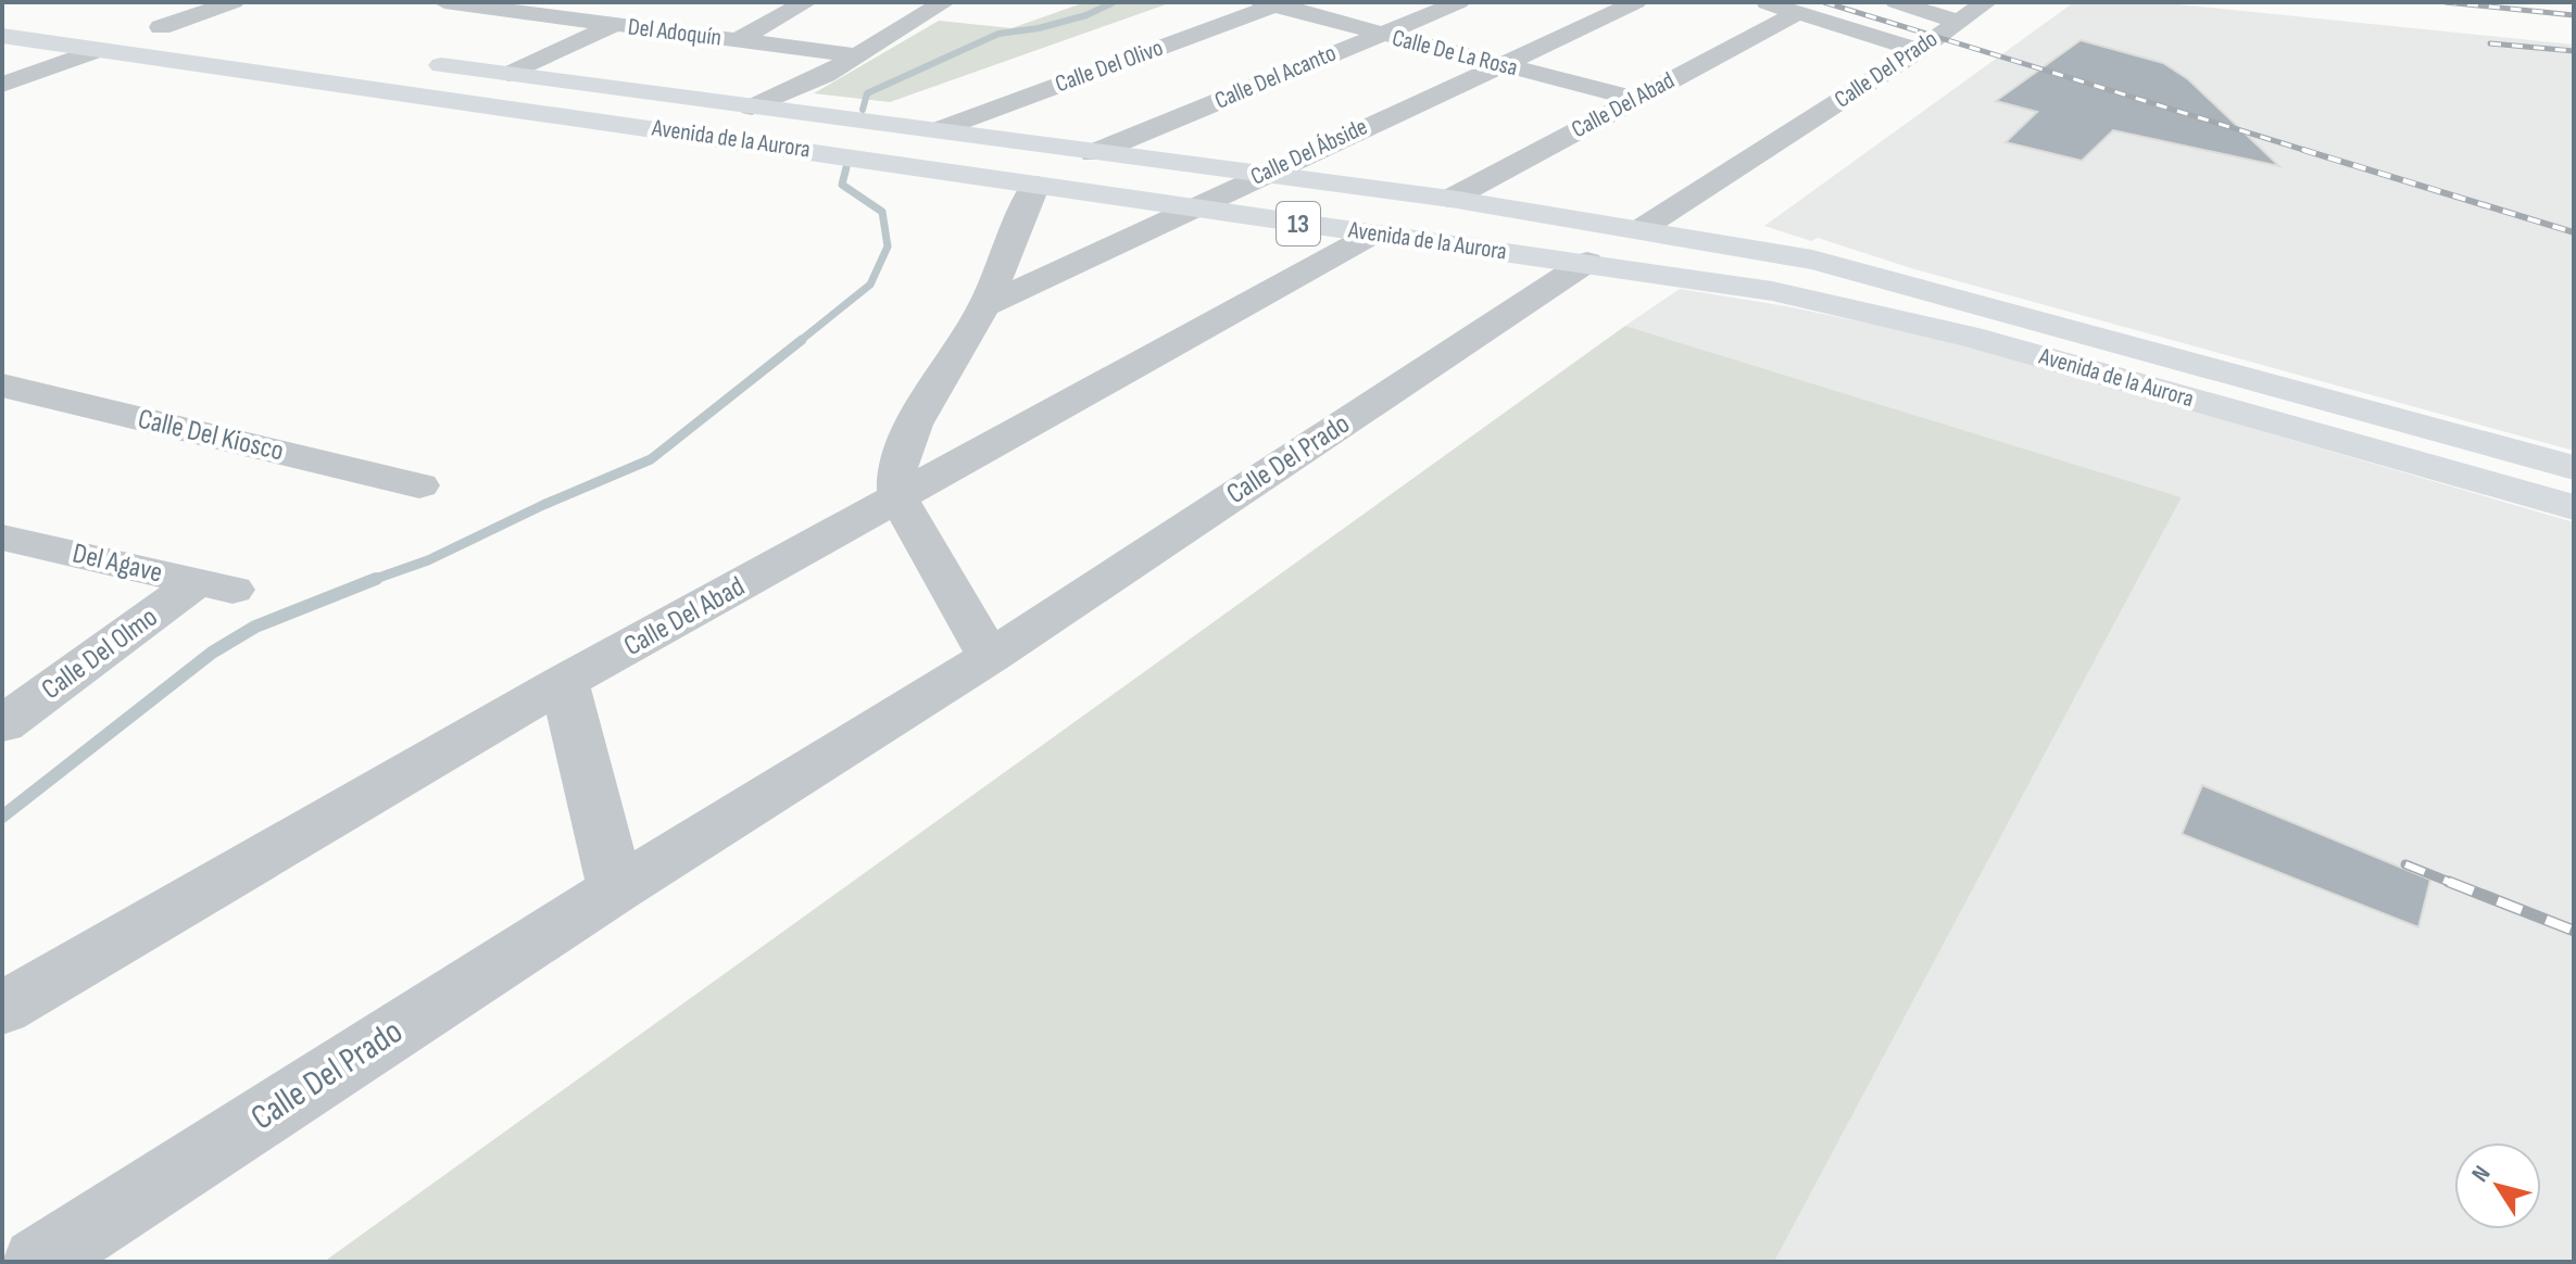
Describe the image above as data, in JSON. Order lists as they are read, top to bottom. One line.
{"streets":{"main road":["Avenida de la Aurora","13"],"street":["Del Adoquín","Calle De La Rosa","Calle Del Olivo","Calle Del Prado","Calle Del Acanto","Calle Del Abad","Calle Del Ábside","Calle Del Kiosco","Del Agave","Calle Del Olmo"]},"crossings":[["Calle De La Rosa","Calle Del Olivo"],["Calle De La Rosa","Calle Del Acanto"],["Calle De La Rosa","Calle Del Abad"],["Calle De La Rosa","Calle Del Ábside"],["Calle Del Olivo","Avenida de la Aurora"],["Calle Del Prado","Avenida de la Aurora"],["Calle Del Acanto","Avenida de la Aurora"],["Calle Del Abad","Avenida de la Aurora"],["Avenida de la Aurora","Calle Del Ábside"],["Del Agave","Calle Del Olmo"]],"north":"top left"}
